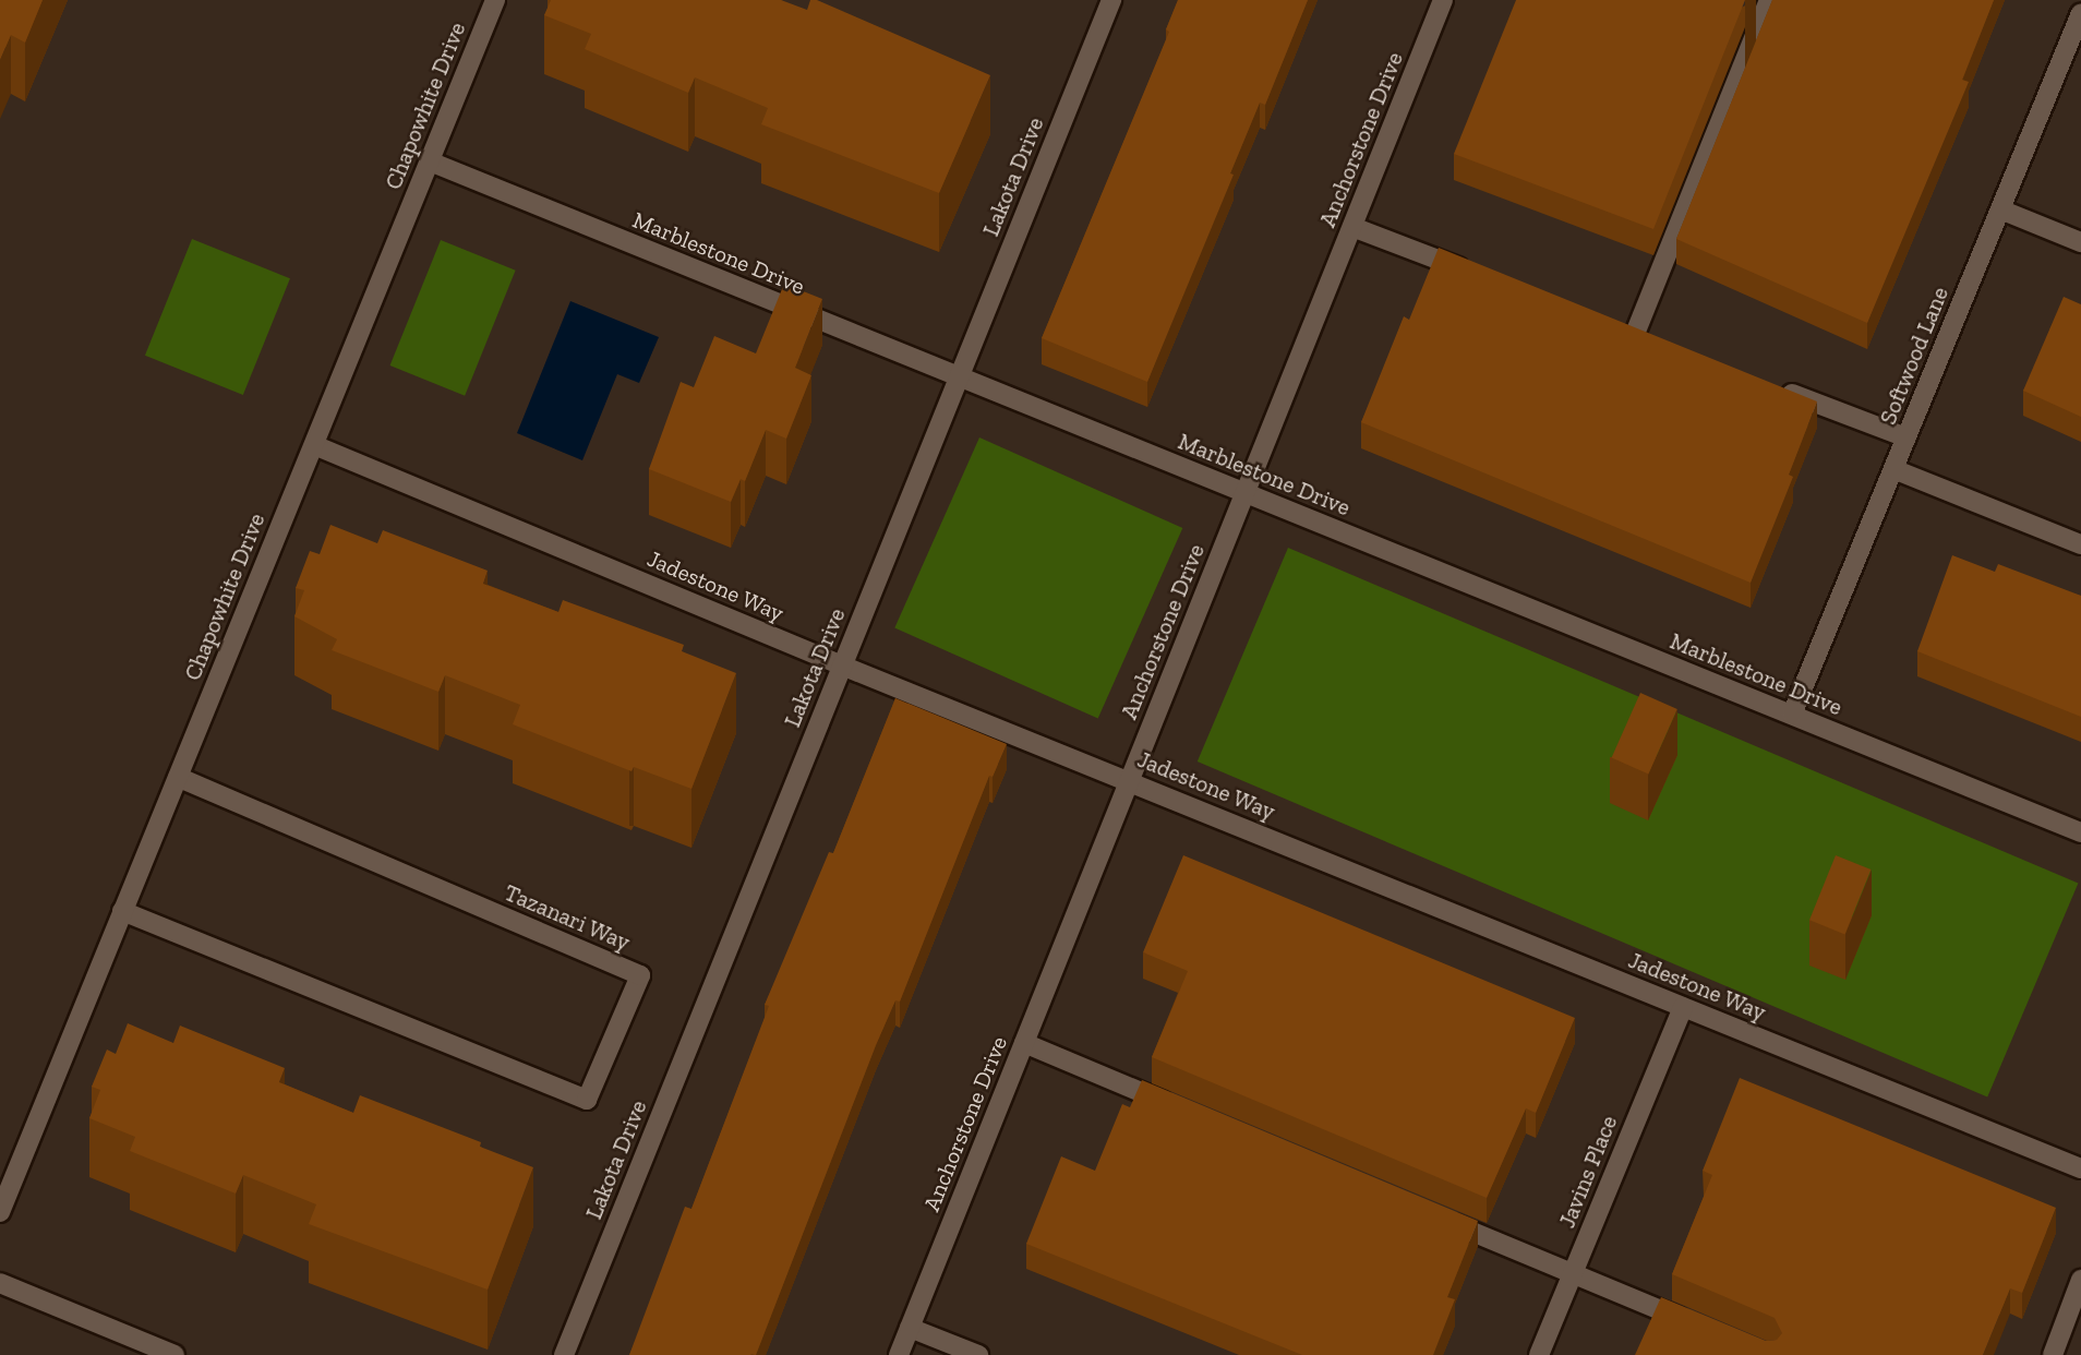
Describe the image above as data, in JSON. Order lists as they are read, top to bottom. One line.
{"streets":{"street":["Chapowhite Drive","Anchorstone Drive","Lakota Drive","Marblestone Drive","Softwood Lane","Jadestone Way","Tazanari Way","Javins Place"]},"crossings":[["Chapowhite Drive","Marblestone Drive"],["Chapowhite Drive","Jadestone Way"],["Chapowhite Drive","Tazanari Way"],["Anchorstone Drive","Marblestone Drive"],["Anchorstone Drive","Jadestone Way"],["Lakota Drive","Marblestone Drive"],["Lakota Drive","Jadestone Way"],["Marblestone Drive","Softwood Lane"],["Jadestone Way","Javins Place"]]}
